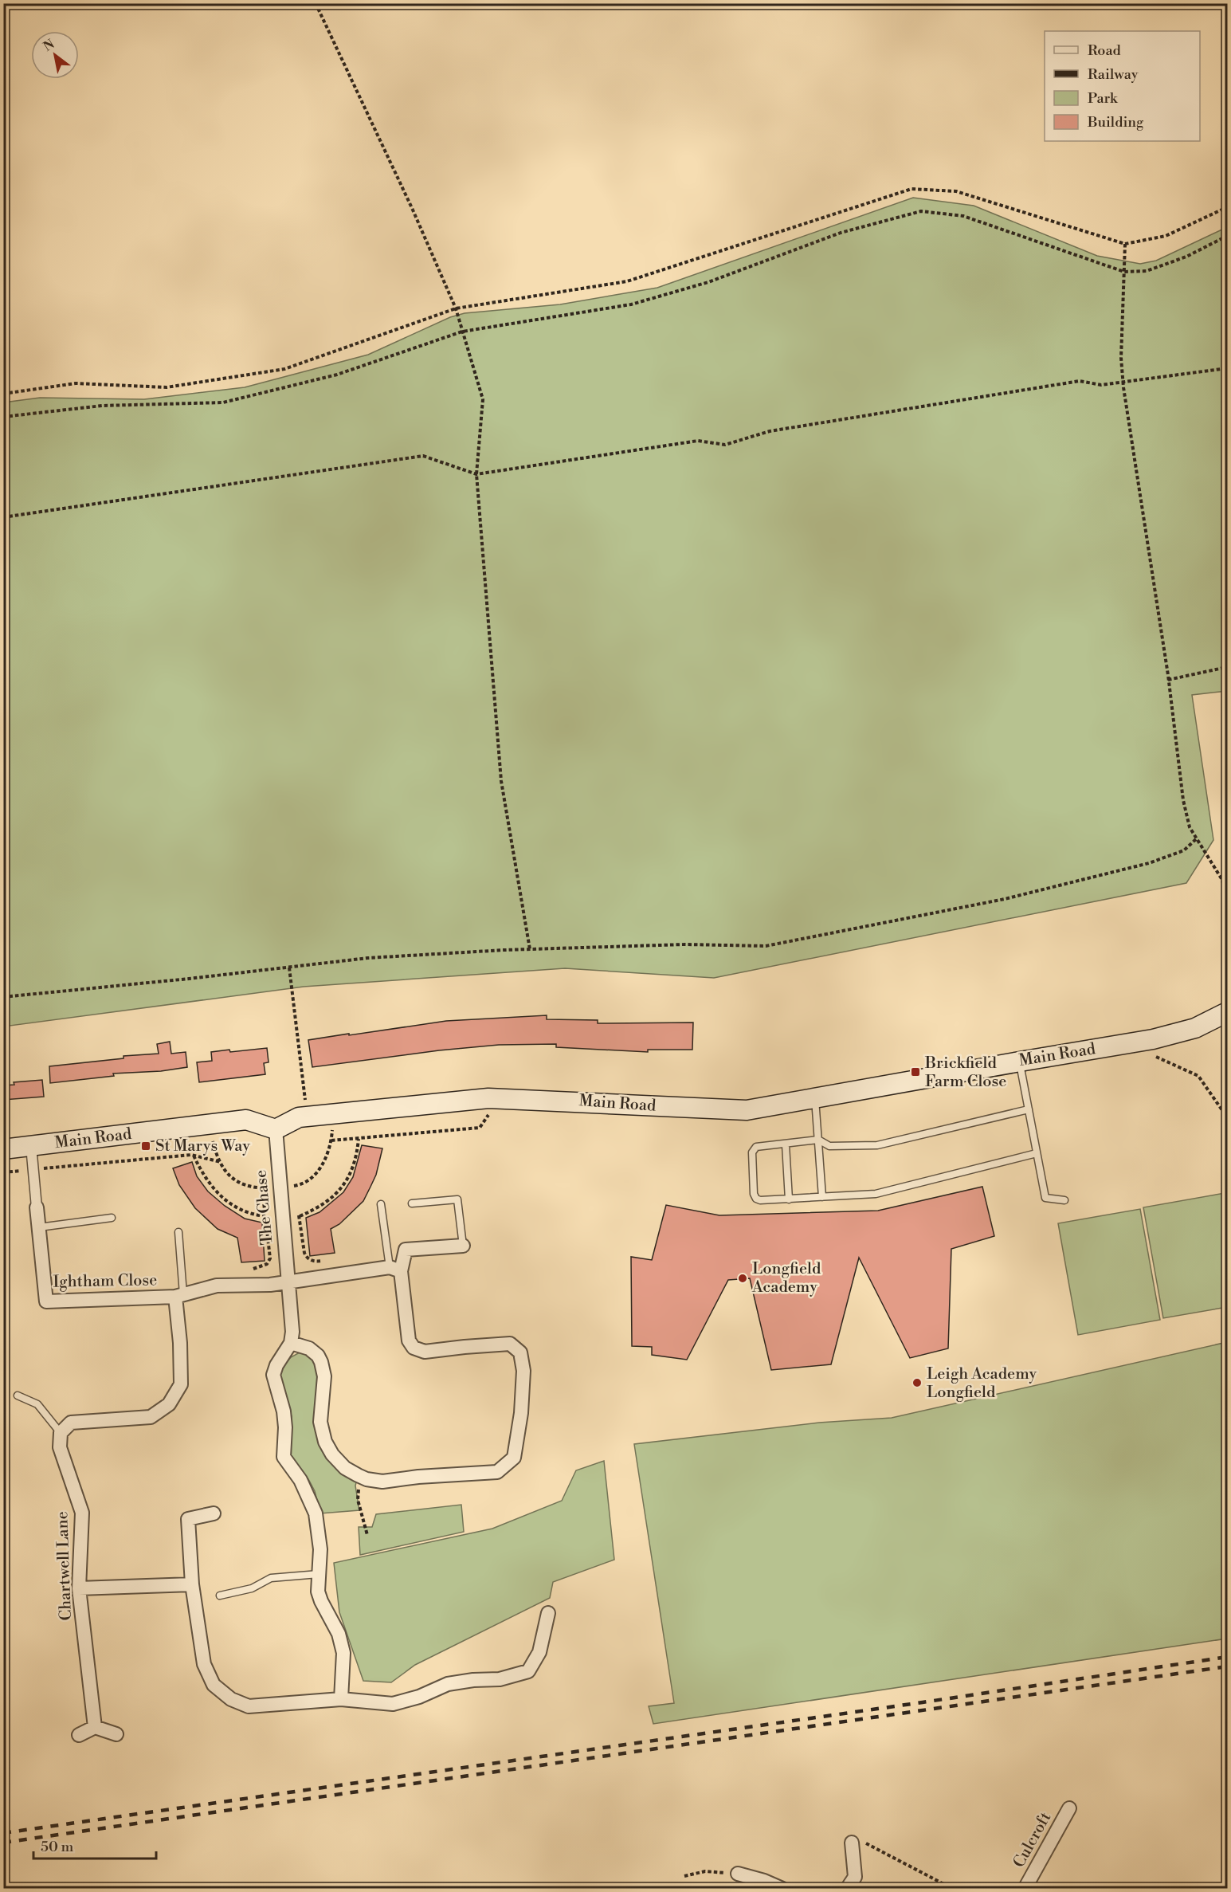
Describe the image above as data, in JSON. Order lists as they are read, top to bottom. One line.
{"streets":{"main road":["Main Road"],"street":["The Chase","Ightham Close","Chartwell Lane","Culcroft"]},"crossings":[["Main Road","The Chase"],["Main Road","Ightham Close"]],"places":{"transit":["Brickfield Farm Close","St Marys Way"],"other":["Longfield Academy","Leigh Academy Longfield"]},"legend":["Road","Railway","Park","Building"],"scale_bar":"50 m","north":"top left"}
